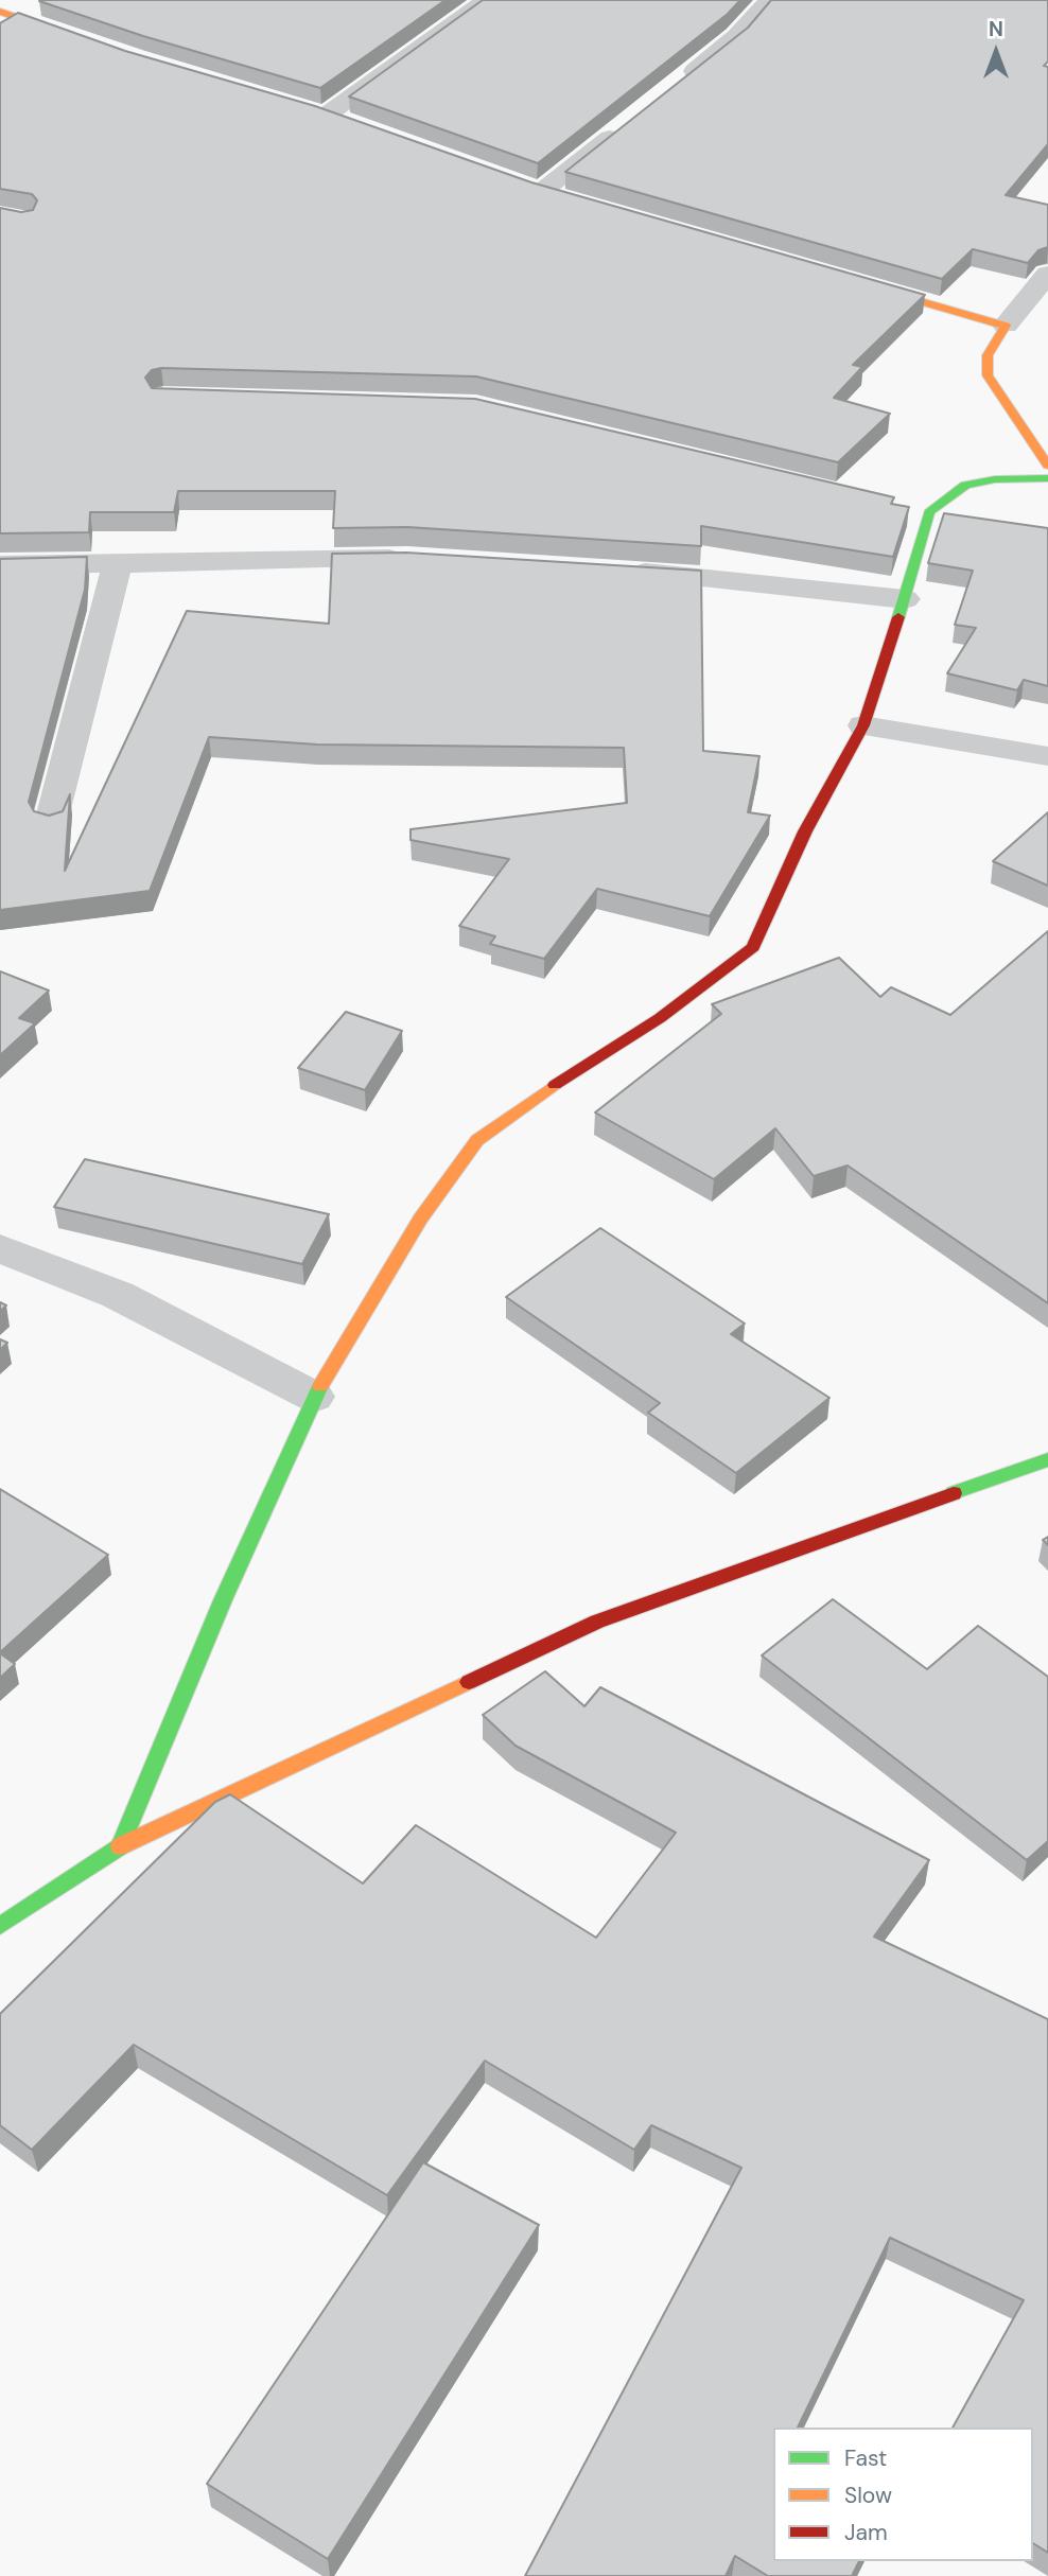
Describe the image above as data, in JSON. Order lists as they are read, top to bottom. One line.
{"legend":["Fast","Slow","Jam"],"north":"top"}
